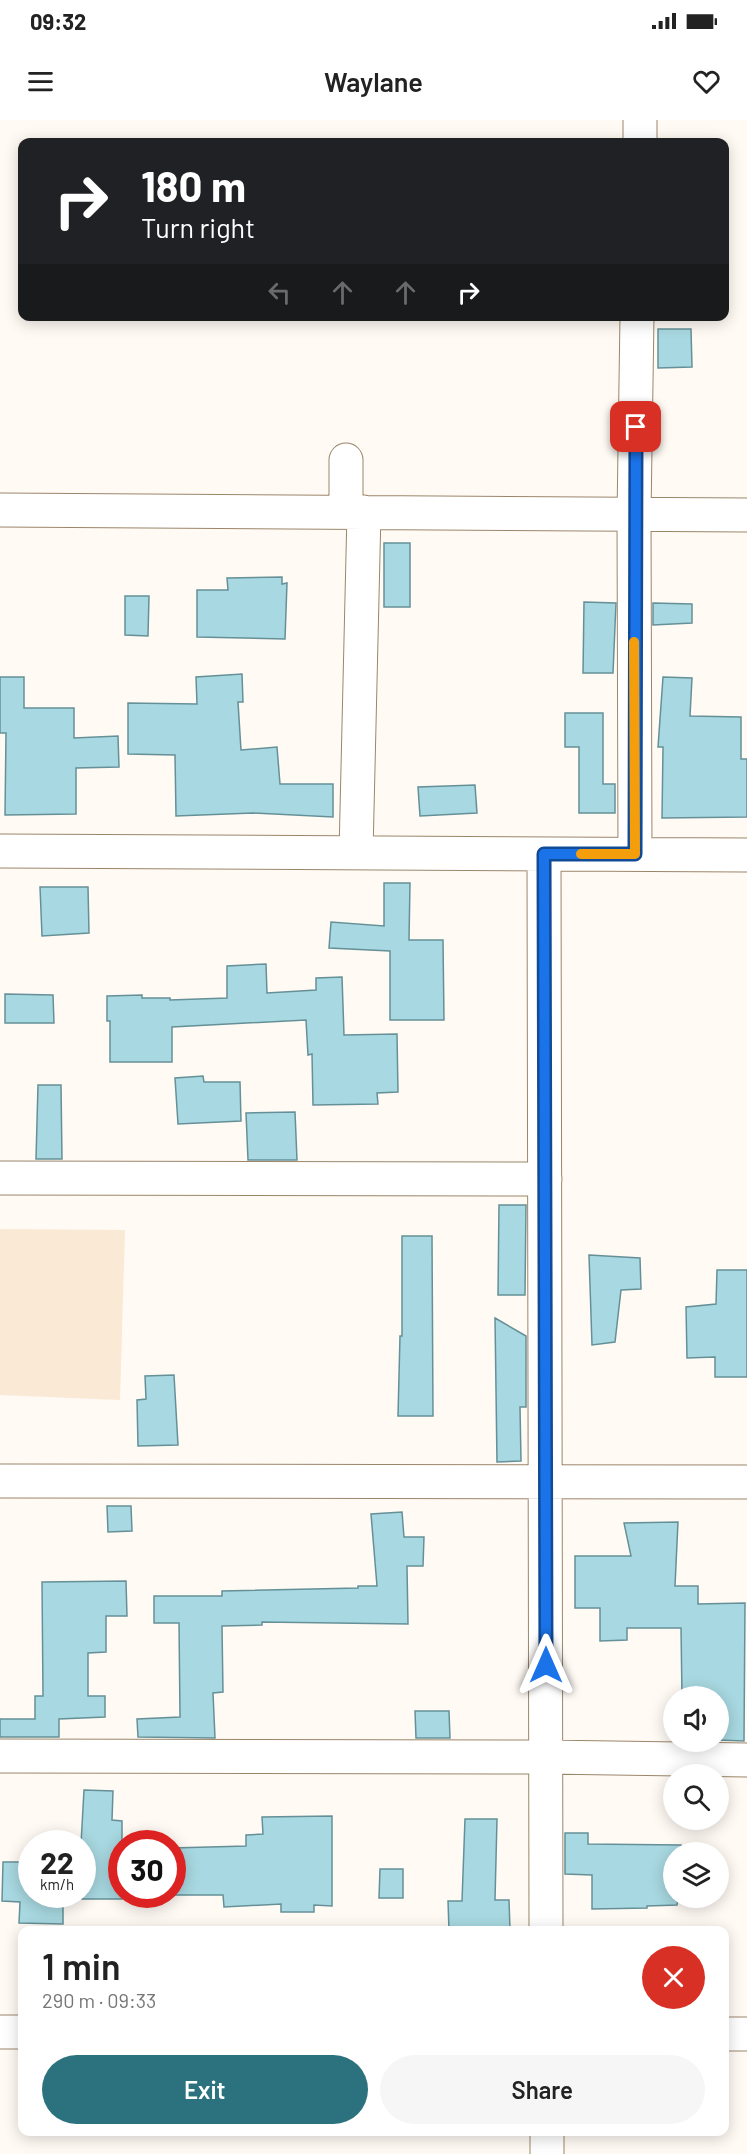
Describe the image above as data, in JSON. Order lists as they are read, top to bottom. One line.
{"page":{"status":"09:32","header":"Waylane","turn":["180 m","Turn right"],"speed":"22 km/h","limit":"30","heading":["1 min","290 m · 09:33"],"buttons":["Exit","Share"]}}
